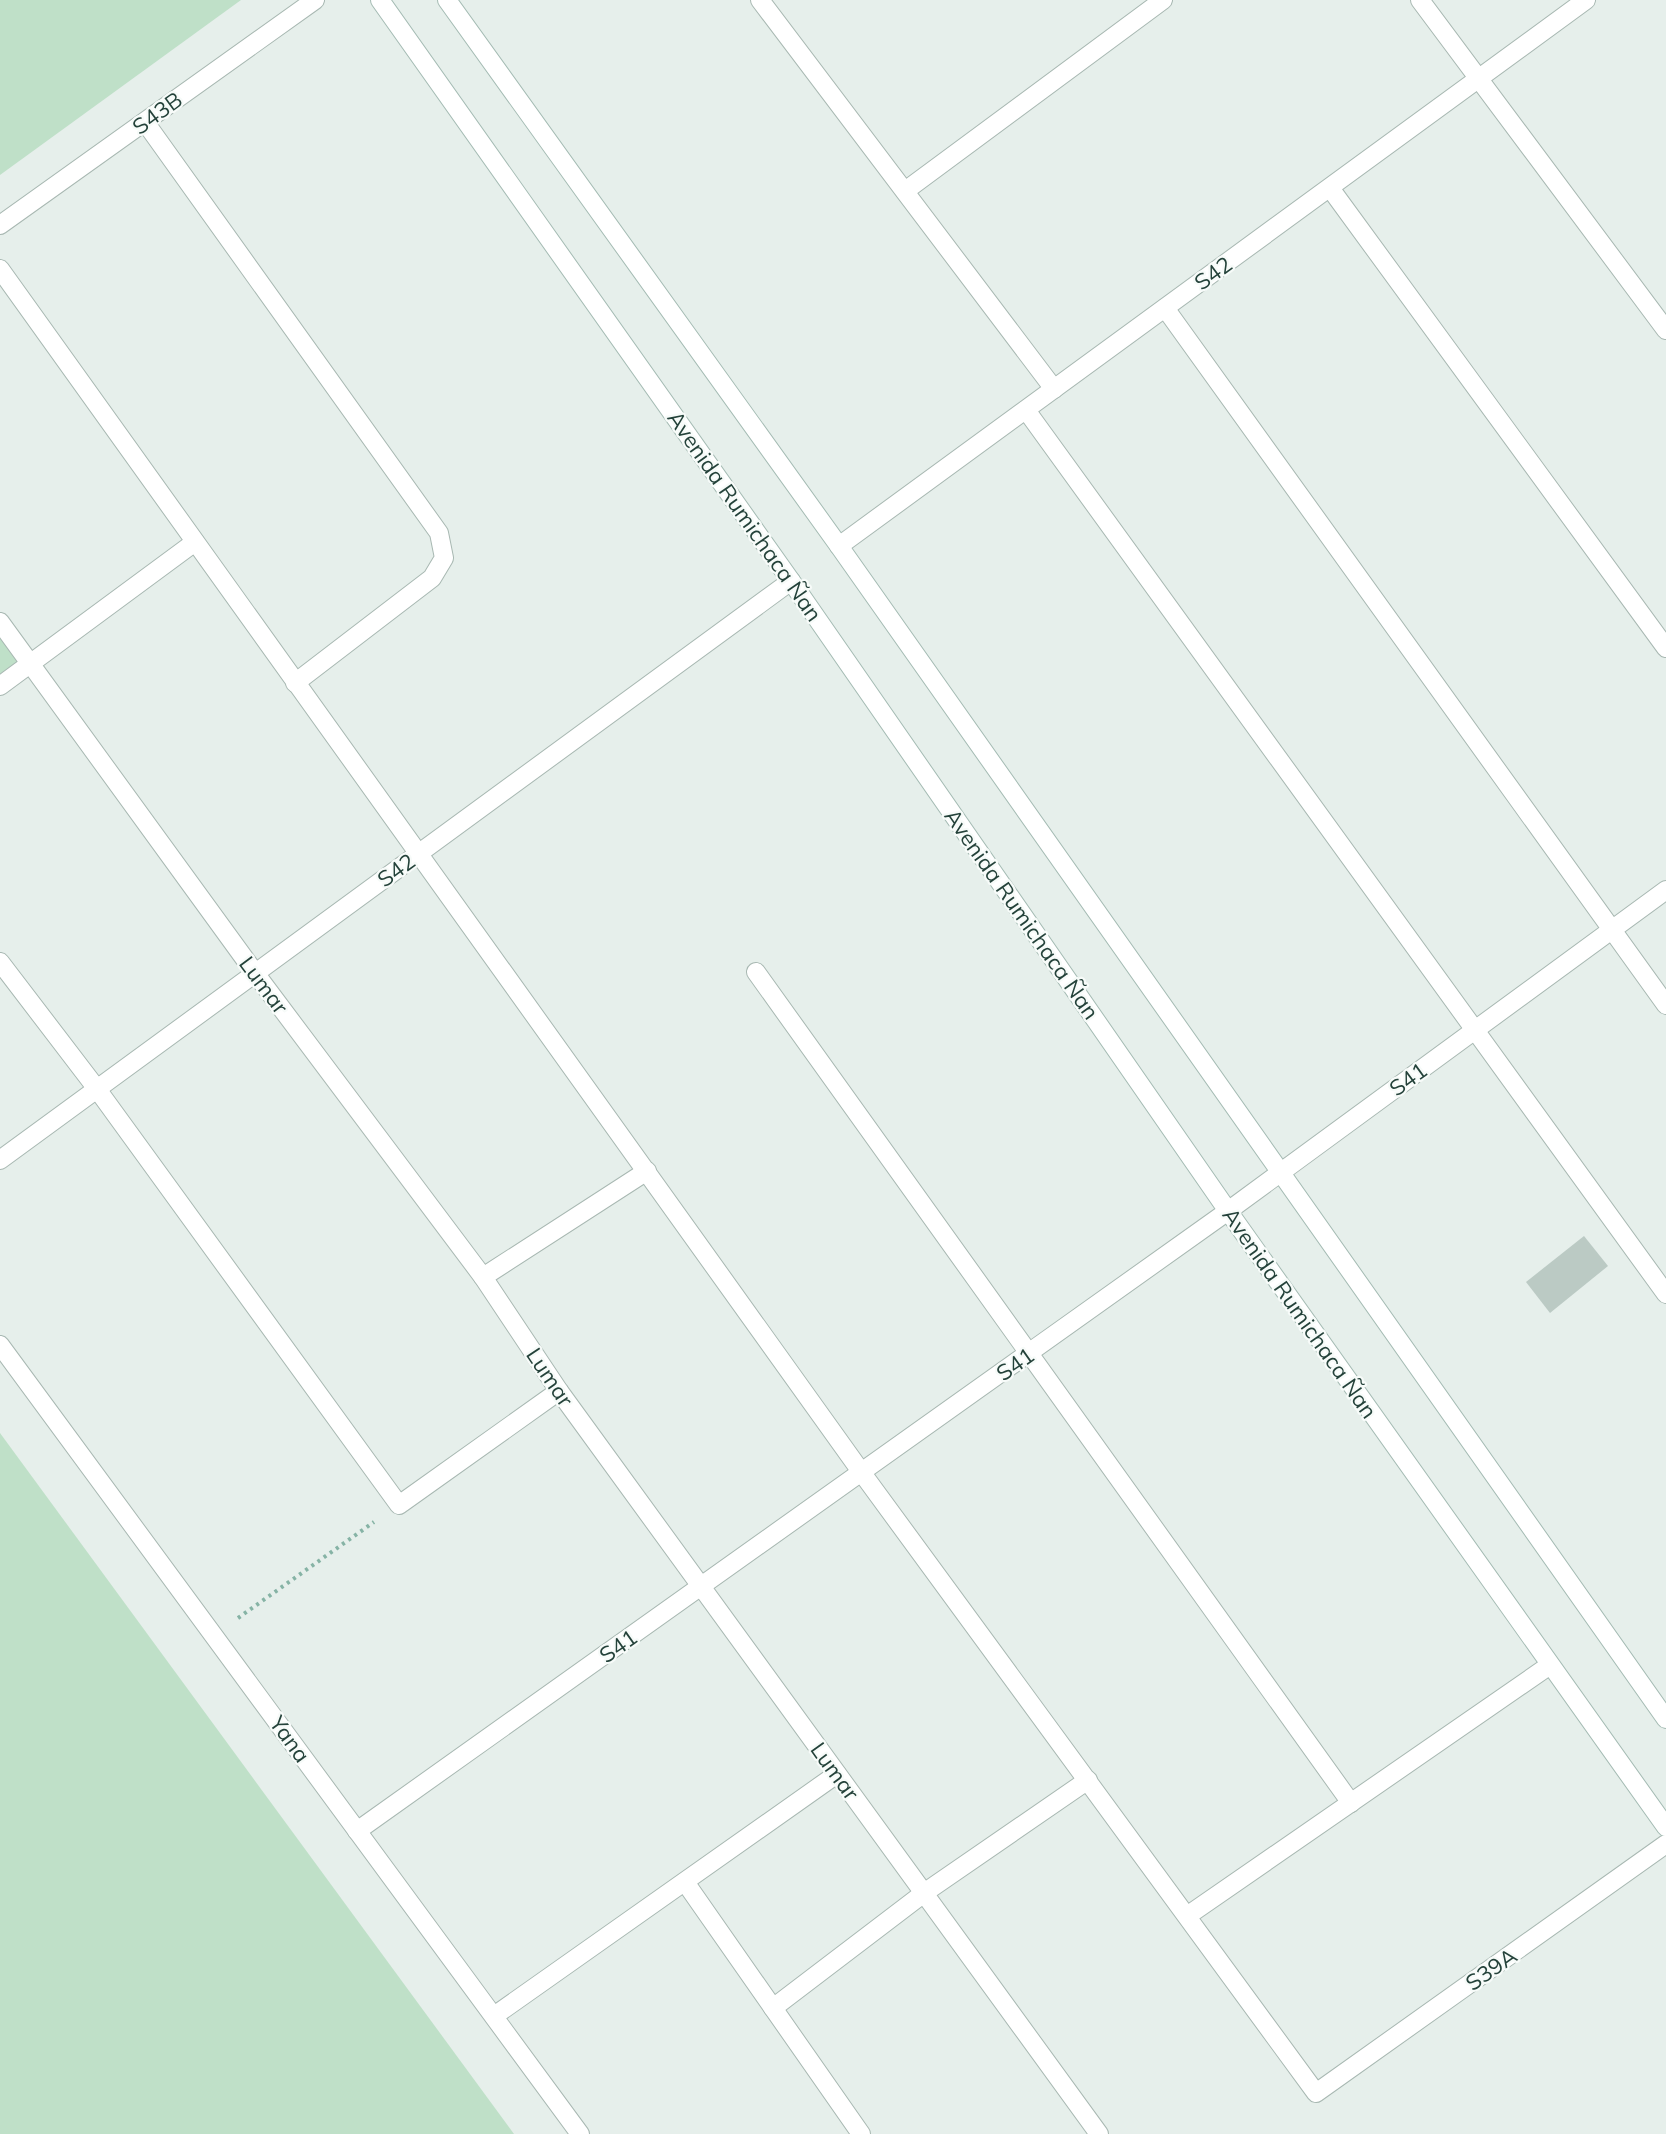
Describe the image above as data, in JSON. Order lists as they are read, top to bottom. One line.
{"streets":{"street":["S43B","S42","Avenida Rumichaca Ñan","Lumar","S41","Yana","S39A"]},"crossings":[["S42","Avenida Rumichaca Ñan"],["S42","Lumar"],["Avenida Rumichaca Ñan","S41"],["Lumar","S41"],["S41","Yana"]]}
